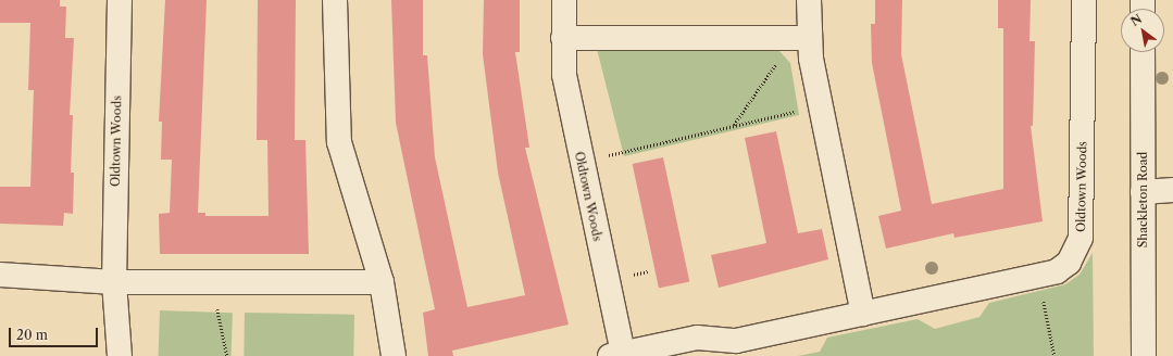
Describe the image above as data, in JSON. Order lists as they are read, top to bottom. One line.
{"streets":{"street":["Oldtown Woods","Shackleton Road"]},"scale_bar":"20 m","north":"top left"}
